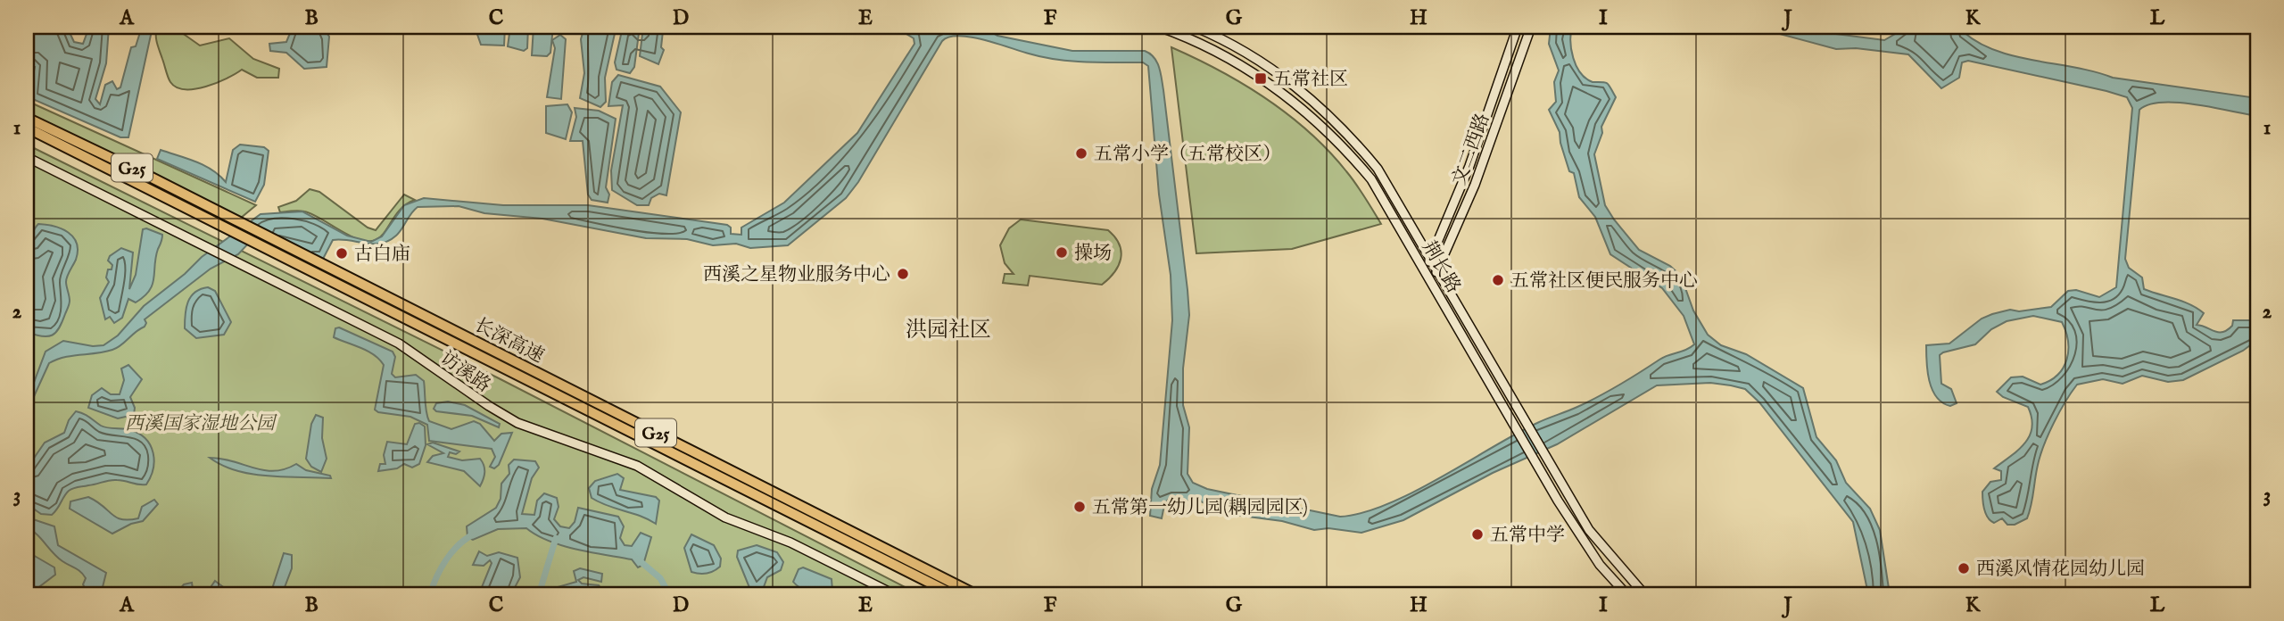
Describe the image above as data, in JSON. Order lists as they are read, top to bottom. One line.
{"streets":{"highway":["G25","长深高速"],"main road":["文二西路","荆长路","访溪路"]},"crossings":[["文二西路","荆长路"]],"districts":["洪园社区"],"parks":["西溪国家湿地公园"],"places":{"transit":["五常社区"],"other":["五常小学（五常校区）","操场","古白庙","西溪之星物业服务中心","五常社区便民服务中心","五常第一幼儿园(耦园园区)","五常中学","西溪风情花园幼儿园"]},"grid":{"columns":["A","B","C","D","E","F","G","H","I","J","K","L"],"rows":["1","2","3"]}}
